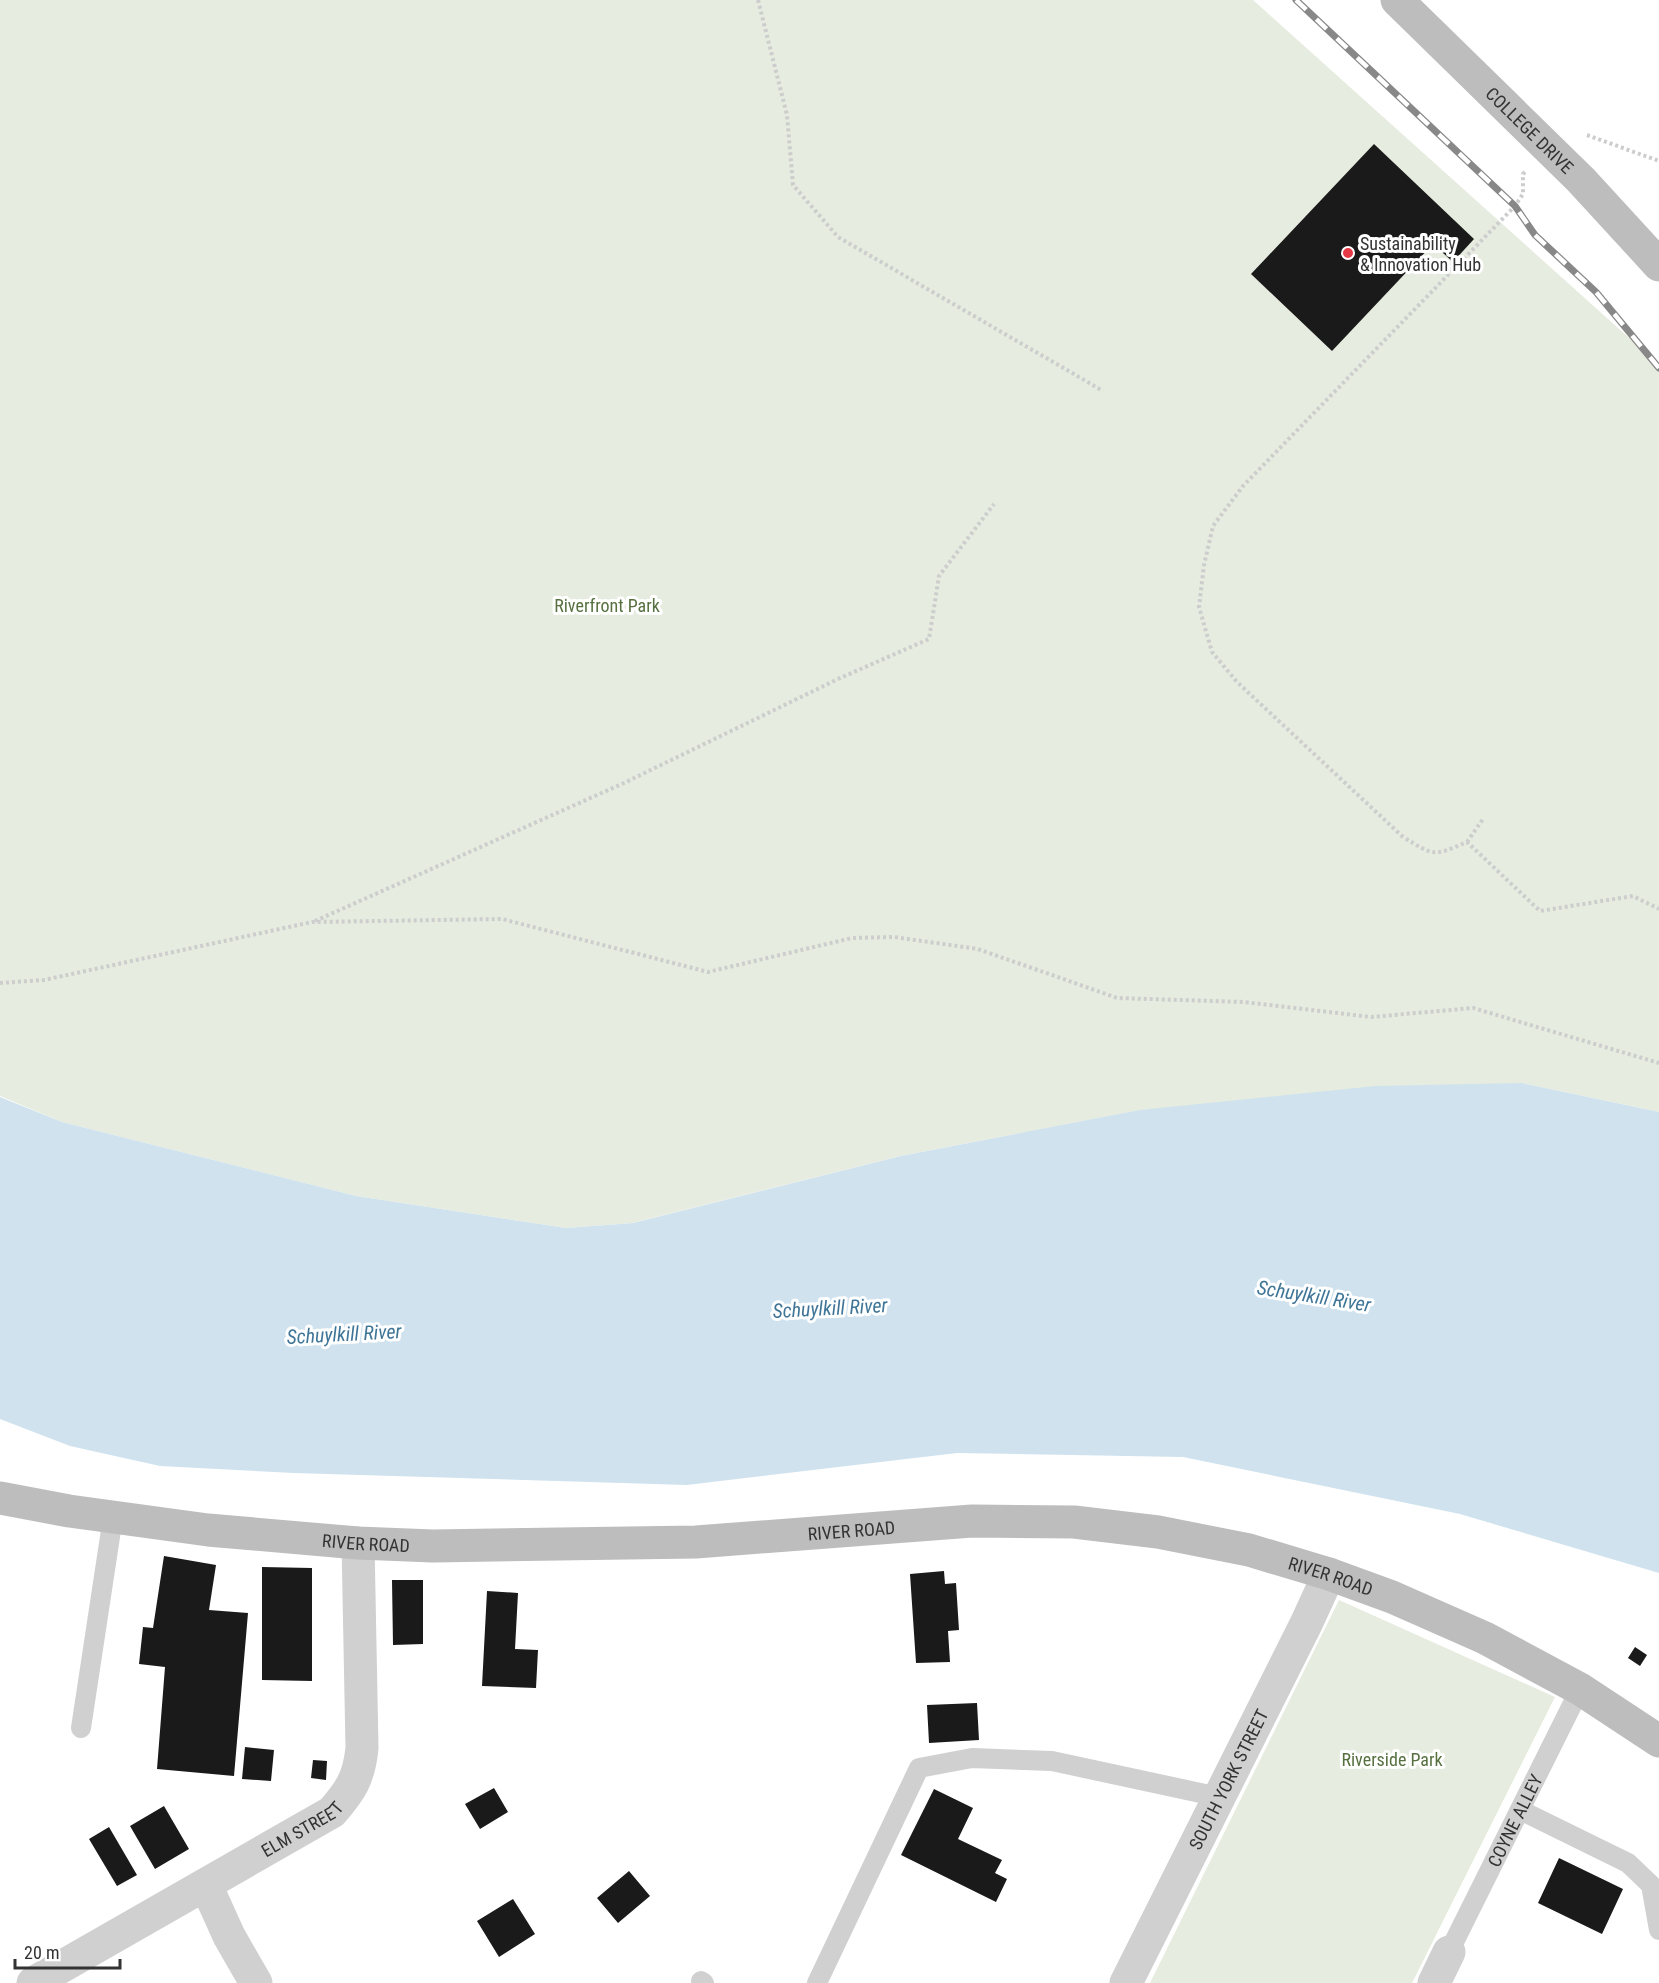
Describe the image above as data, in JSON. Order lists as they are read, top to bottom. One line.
{"streets":{"street":["COLLEGE DRIVE","RIVER ROAD","SOUTH YORK STREET","ELM STREET"],"lane":["COYNE ALLEY"]},"crossings":[["RIVER ROAD","SOUTH YORK STREET"],["RIVER ROAD","COYNE ALLEY"],["RIVER ROAD","ELM STREET"]],"water":["Schuylkill River"],"parks":["Riverfront Park","Riverside Park"],"places":["Sustainability & Innovation Hub"],"scale_bar":"20 m"}
